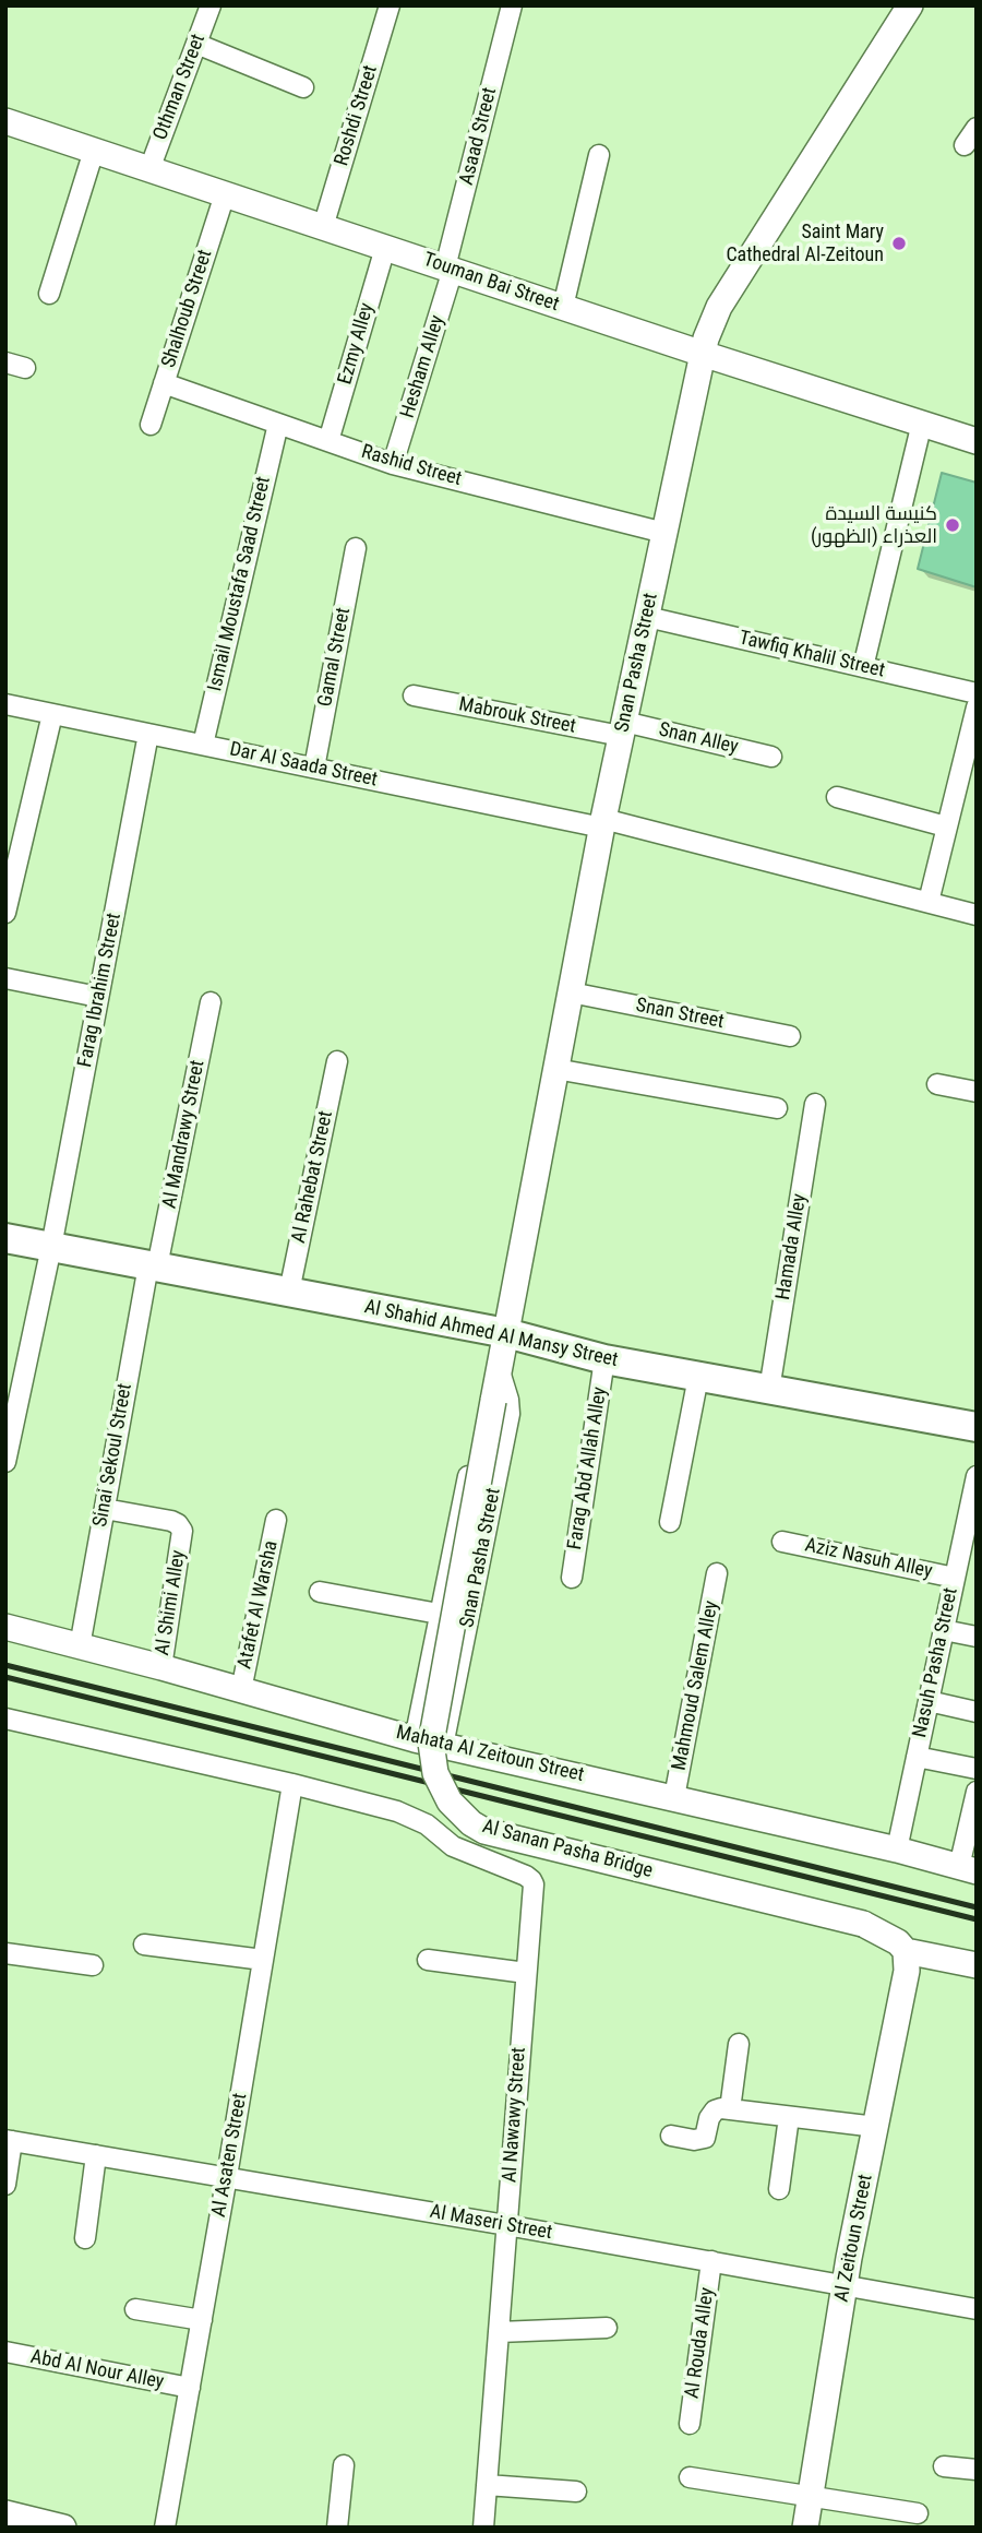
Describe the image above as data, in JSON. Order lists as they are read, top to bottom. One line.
{"streets":{"main road":["Al Shahid Ahmed Al Mansy Street"],"street":["Othman Street","Roshdi Street","Asaad Street","Touman Bai Street","Shalhoub Street","Ezmy Alley","Hesham Alley","Rashid Street","Ismail Moustafa Saad Street","Tawfiq Khalil Street","Gamal Street","Snan Pasha Street","Mabrouk Street","Snan Alley","Dar Al Saada Street","Farag Ibrahim Street","Snan Street","Al Mandrawy Street","Al Rahebat Street","Hamada Alley","Sinai Sekoul Street","Farag Abd Allah Alley","Aziz Nasuh Alley","Al Shimi Alley","Atafet Al Warsha","Nasuh Pasha Street","Mahmoud Salem Alley","Mahata Al Zeitoun Street","Al Sanan Pasha Bridge","Al Nawawy Street","Al Asaten Street","Al Maseri Street","Al Zeitoun Street","Al Rouda Alley","Abd Al Nour Alley"]},"crossings":[["Othman Street","Touman Bai Street"],["Roshdi Street","Touman Bai Street"],["Asaad Street","Touman Bai Street"],["Asaad Street","Hesham Alley"],["Touman Bai Street","Shalhoub Street"],["Touman Bai Street","Ezmy Alley"],["Touman Bai Street","Hesham Alley"],["Touman Bai Street","Snan Pasha Street"],["Shalhoub Street","Rashid Street"],["Ezmy Alley","Rashid Street"],["Hesham Alley","Rashid Street"],["Rashid Street","Ismail Moustafa Saad Street"],["Rashid Street","Snan Pasha Street"],["Ismail Moustafa Saad Street","Dar Al Saada Street"],["Tawfiq Khalil Street","Snan Pasha Street"],["Gamal Street","Dar Al Saada Street"],["Snan Pasha Street","Mabrouk Street"],["Snan Pasha Street","Snan Alley"],["Snan Pasha Street","Dar Al Saada Street"],["Snan Pasha Street","Snan Street"],["Snan Pasha Street","Al Shahid Ahmed Al Mansy Street"],["Snan Pasha Street","Mahata Al Zeitoun Street"],["Snan Pasha Street","Al Sanan Pasha Bridge"],["Mabrouk Street","Snan Alley"],["Dar Al Saada Street","Farag Ibrahim Street"],["Farag Ibrahim Street","Al Shahid Ahmed Al Mansy Street"],["Al Mandrawy Street","Al Shahid Ahmed Al Mansy Street"],["Al Mandrawy Street","Sinai Sekoul Street"],["Al Rahebat Street","Al Shahid Ahmed Al Mansy Street"],["Hamada Alley","Al Shahid Ahmed Al Mansy Street"],["Al Shahid Ahmed Al Mansy Street","Sinai Sekoul Street"],["Al Shahid Ahmed Al Mansy Street","Farag Abd Allah Alley"],["Sinai Sekoul Street","Al Shimi Alley"],["Sinai Sekoul Street","Mahata Al Zeitoun Street"],["Aziz Nasuh Alley","Nasuh Pasha Street"],["Al Shimi Alley","Mahata Al Zeitoun Street"],["Atafet Al Warsha","Mahata Al Zeitoun Street"],["Nasuh Pasha Street","Mahata Al Zeitoun Street"],["Mahmoud Salem Alley","Mahata Al Zeitoun Street"],["Al Sanan Pasha Bridge","Al Zeitoun Street"],["Al Nawawy Street","Al Asaten Street"],["Al Nawawy Street","Al Maseri Street"],["Al Asaten Street","Al Maseri Street"],["Al Asaten Street","Abd Al Nour Alley"],["Al Maseri Street","Al Zeitoun Street"],["Al Maseri Street","Al Rouda Alley"]],"places":["Saint Mary Cathedral Al-Zeitoun","كنيسة السيدة العذراء (الظهور)"]}
